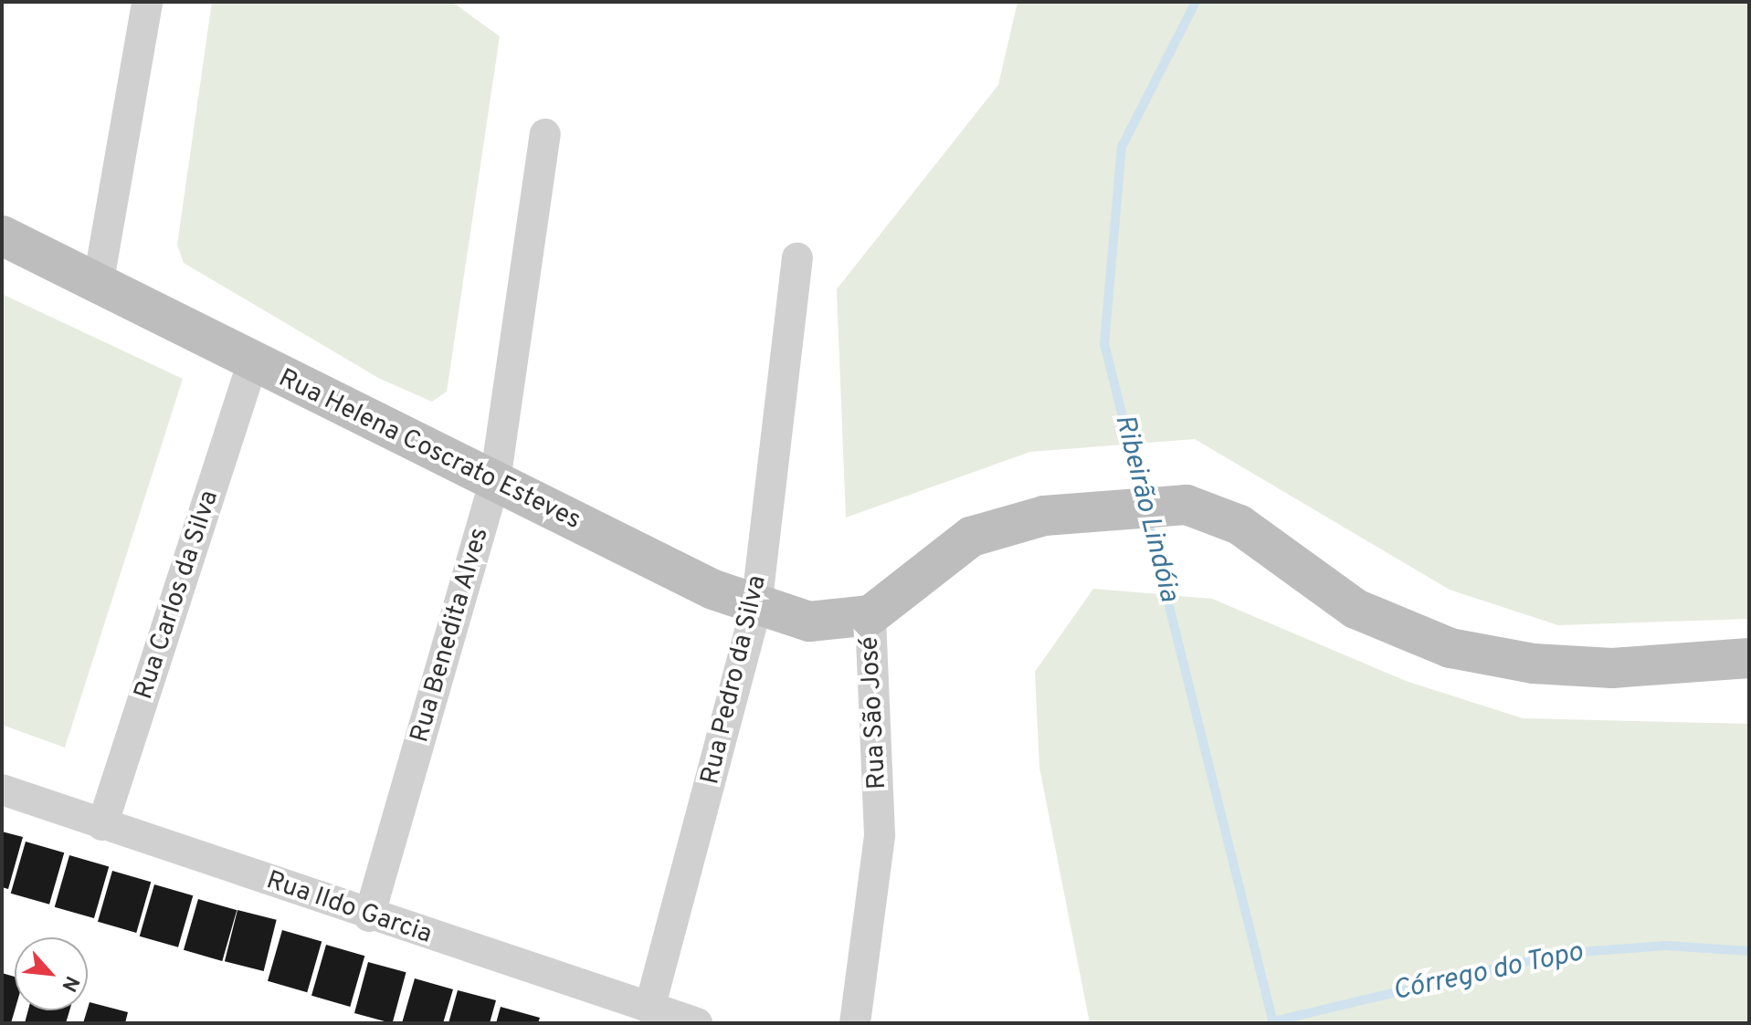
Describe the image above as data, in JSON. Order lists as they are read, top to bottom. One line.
{"streets":{"street":["Rua Helena Coscrato Esteves","Rua Carlos da Silva","Rua Benedita Alves","Rua Pedro da Silva","Rua São José","Rua Ildo Garcia"]},"crossings":[["Rua Helena Coscrato Esteves","Rua Carlos da Silva"],["Rua Helena Coscrato Esteves","Rua Benedita Alves"],["Rua Helena Coscrato Esteves","Rua Pedro da Silva"],["Rua Helena Coscrato Esteves","Rua São José"],["Rua Carlos da Silva","Rua Ildo Garcia"],["Rua Benedita Alves","Rua Ildo Garcia"],["Rua Pedro da Silva","Rua Ildo Garcia"]],"water":["Ribeirão Lindóia","Córrego do Topo"],"north":"bottom right"}
